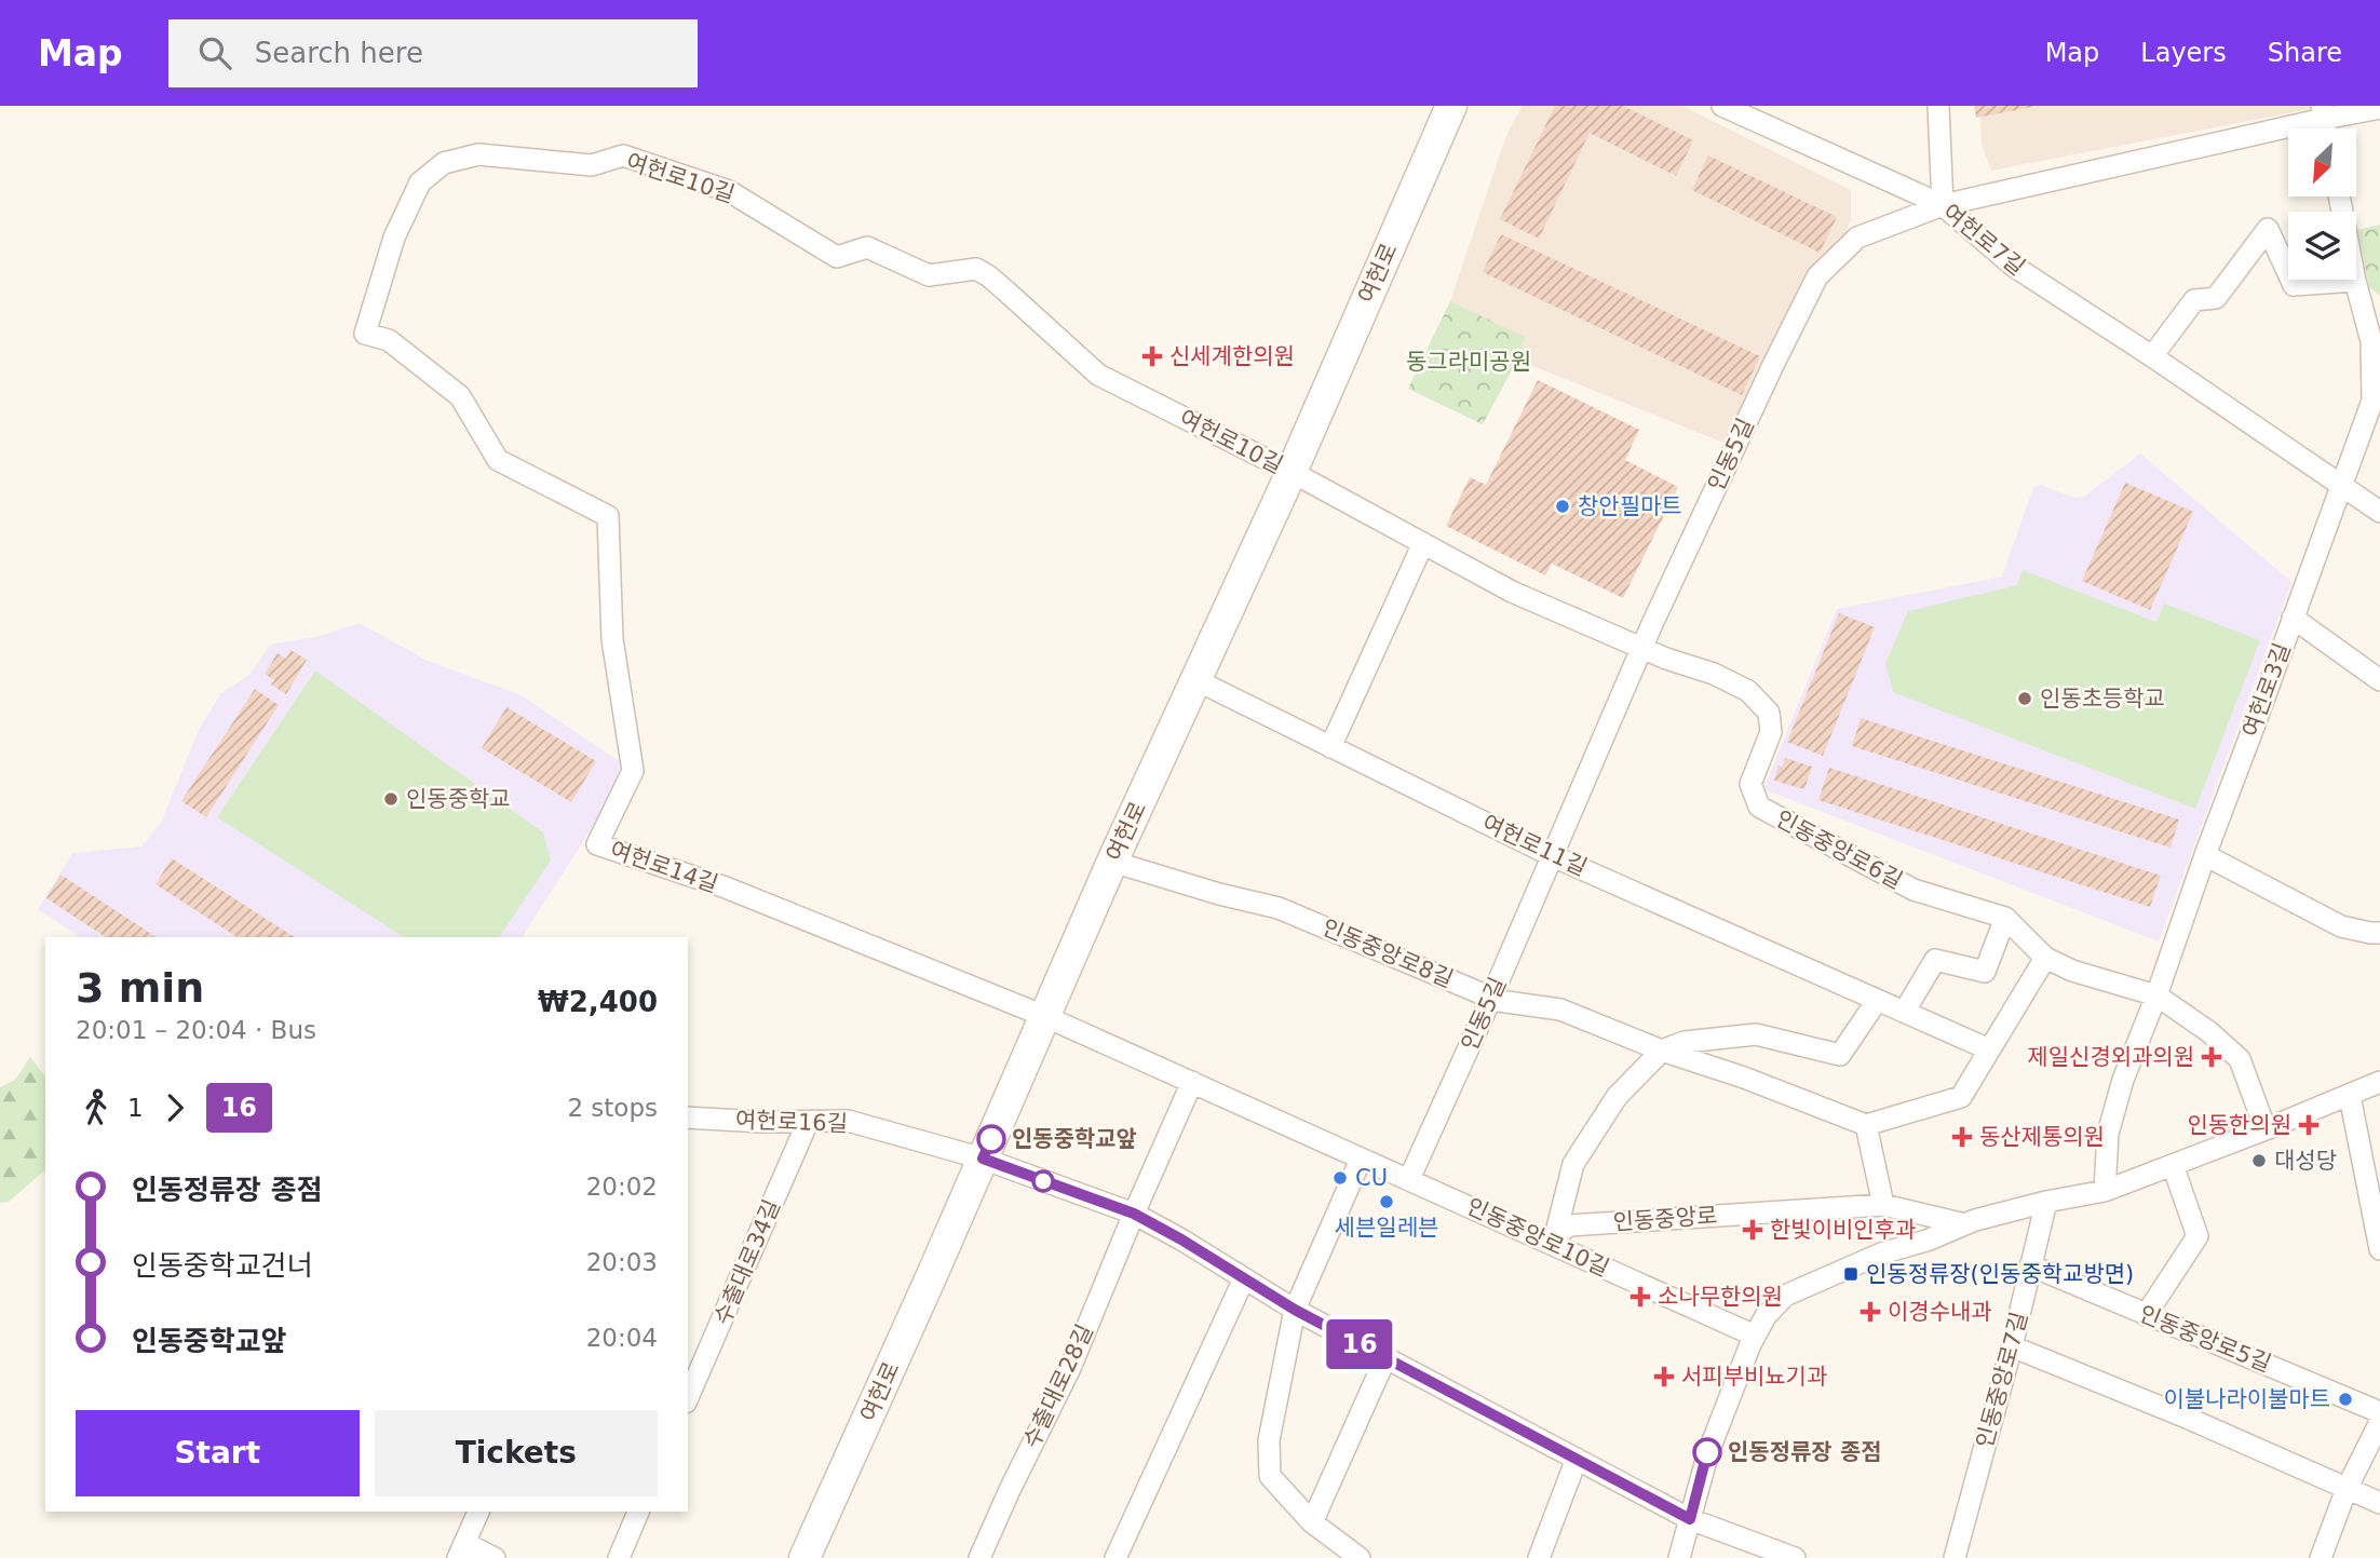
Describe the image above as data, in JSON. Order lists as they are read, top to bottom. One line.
{"streets":{"street":["여헌로10길","여헌로7길","여헌로","인동5길","여헌로3길","여헌로11길","인동중앙로6길","여헌로14길","인동중앙로8길","여헌로16길","인동중앙로","인동중앙로10길","수출대로34길","인동중앙로5길","인동중앙로7길","수출대로28길"]},"crossings":[["여헌로10길","여헌로"],["여헌로10길","인동중앙로6길"],["여헌로10길","여헌로14길"],["여헌로7길","인동5길"],["여헌로7길","여헌로3길"],["여헌로","여헌로11길"],["여헌로","인동중앙로6길"],["여헌로","여헌로14길"],["여헌로","인동중앙로8길"],["여헌로","여헌로16길"],["여헌로","인동중앙로10길"],["인동5길","여헌로11길"],["인동5길","인동중앙로6길"],["인동5길","인동중앙로8길"],["인동5길","인동중앙로10길"],["여헌로3길","인동중앙로6길"],["여헌로3길","인동중앙로"],["인동중앙로6길","인동중앙로"],["여헌로14길","인동중앙로10길"],["여헌로16길","인동중앙로"],["여헌로16길","수출대로34길"],["여헌로16길","수출대로28길"],["인동중앙로","인동중앙로10길"],["인동중앙로","인동중앙로7길"],["인동중앙로5길","인동중앙로7길"]],"parks":["동그라미공원"],"places":{"health":["신세계한의원","제일신경외과의원","인동한의원","동산제통의원","한빛이비인후과","소나무한의원","이경수내과","서피부비뇨기과"],"other":["창안필마트","인동초등학교","인동중학교","인동중학교앞","대성당","CU","세븐일레븐","이불나라이불마트","인동정류장 종점"],"transit":["인동정류장(인동중학교방면)"]},"lines":["bus line 16"],"north":"bottom left","page":{"header":"Map","search":"Search here","nav":["Map","Layers","Share"],"on_map":"16","heading":["3 min","20:01 – 20:04 · Bus","₩2,400"],"legs":["1","16","2 stops"],"list":[{"name":"인동정류장 종점","value":"20:02"},{"name":"인동중학교건너","value":"20:03"},{"name":"인동중학교앞","value":"20:04"}],"buttons":["Start","Tickets"]}}
